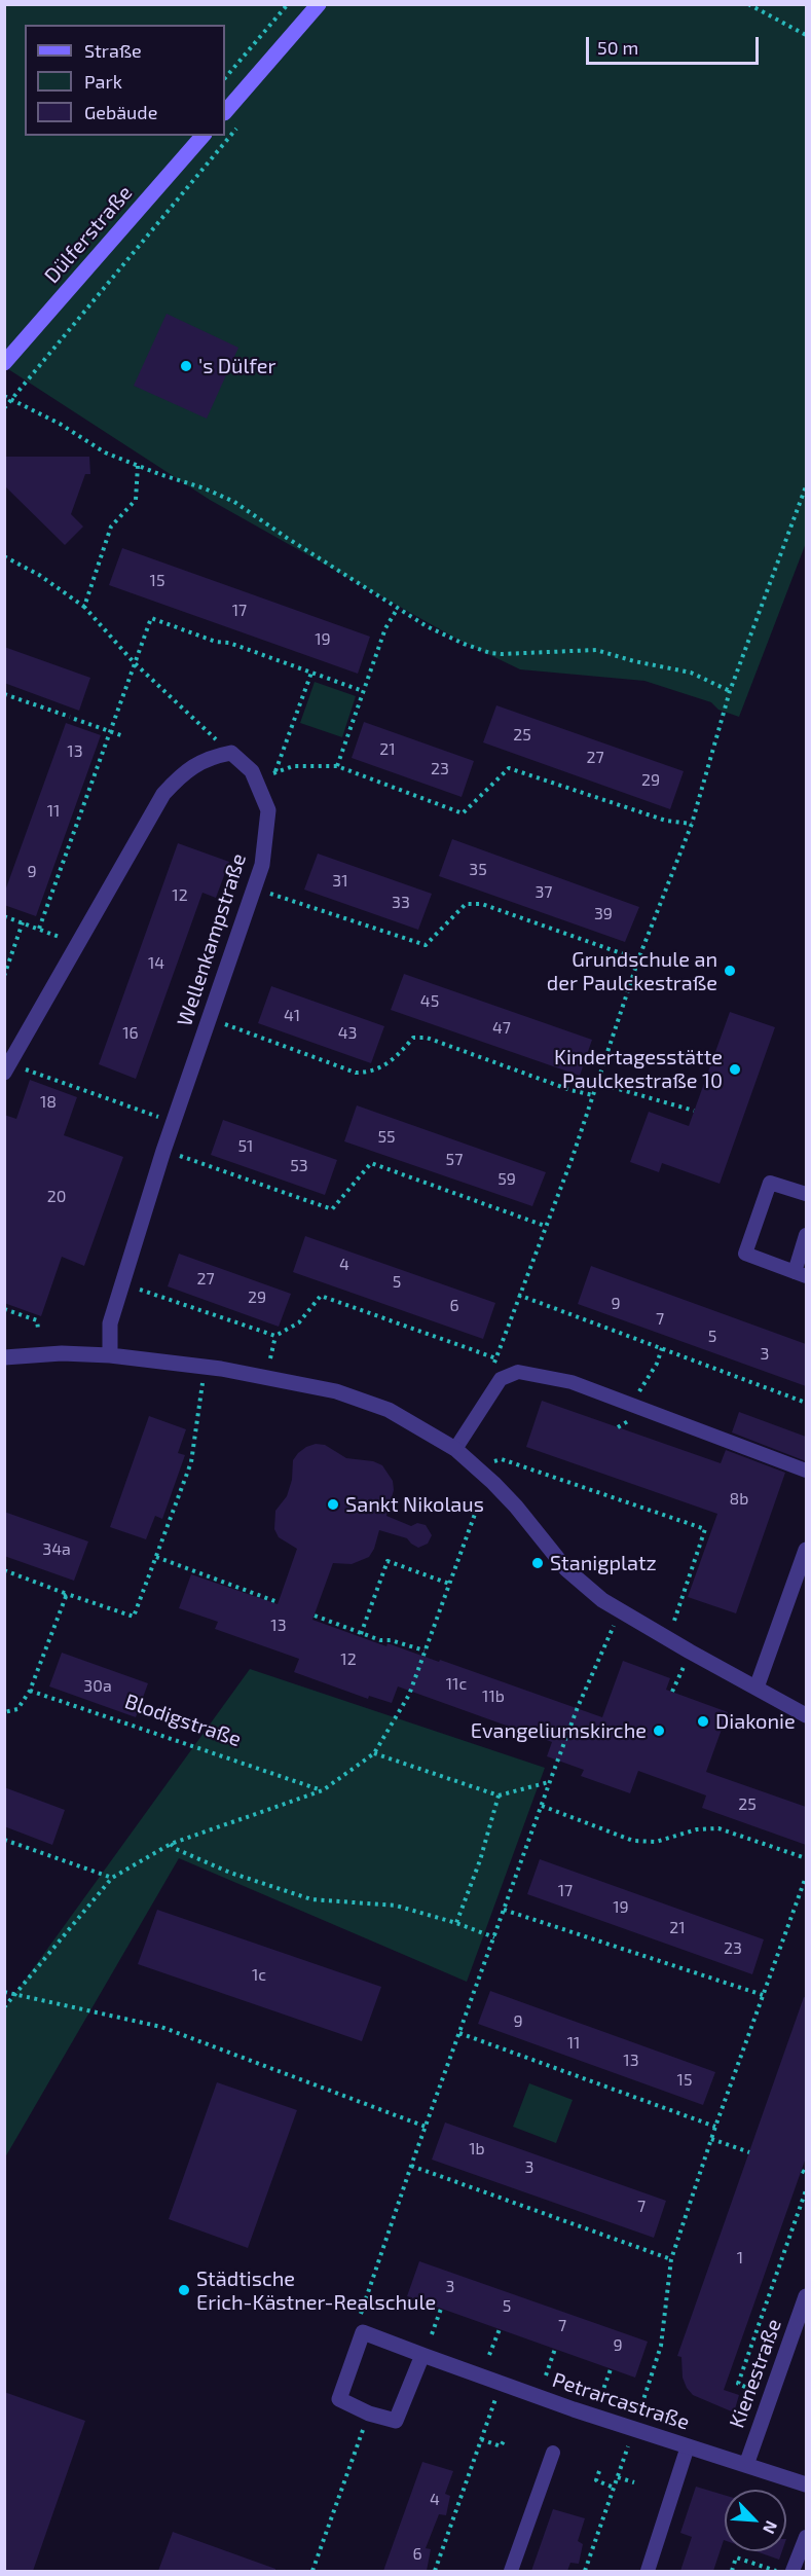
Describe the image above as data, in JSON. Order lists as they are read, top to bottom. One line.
{"streets":{"main road":["Dülferstraße"],"street":["Wellenkampstraße","Kienestraße","Petrarcastraße"],"path":["Blodigstraße"]},"crossings":[["Kienestraße","Petrarcastraße"]],"places":["'s Dülfer","Grundschule an der Paulckestraße","Kindertagesstätte Paulckestraße 10","Sankt Nikolaus","Stanigplatz","Diakonie","Evangeliumskirche","Städtische Erich-Kästner-Realschule"],"house_numbers":["15","17","19","25","21","13","27","23","29","11","35","9","31","37","12","33","39","14","45","41","47","16","43","18","55","51","57","53","59","20","4","27","5","29","9","6","7","5","3","8b","34a","13","12","11c","30a","11b","25","17","19","21","23","1c","9","11","13","15","1b","3","7","1","3","5","7","9","4","6"],"legend":["Straße","Park","Gebäude"],"scale_bar":"50 m","north":"bottom right"}
